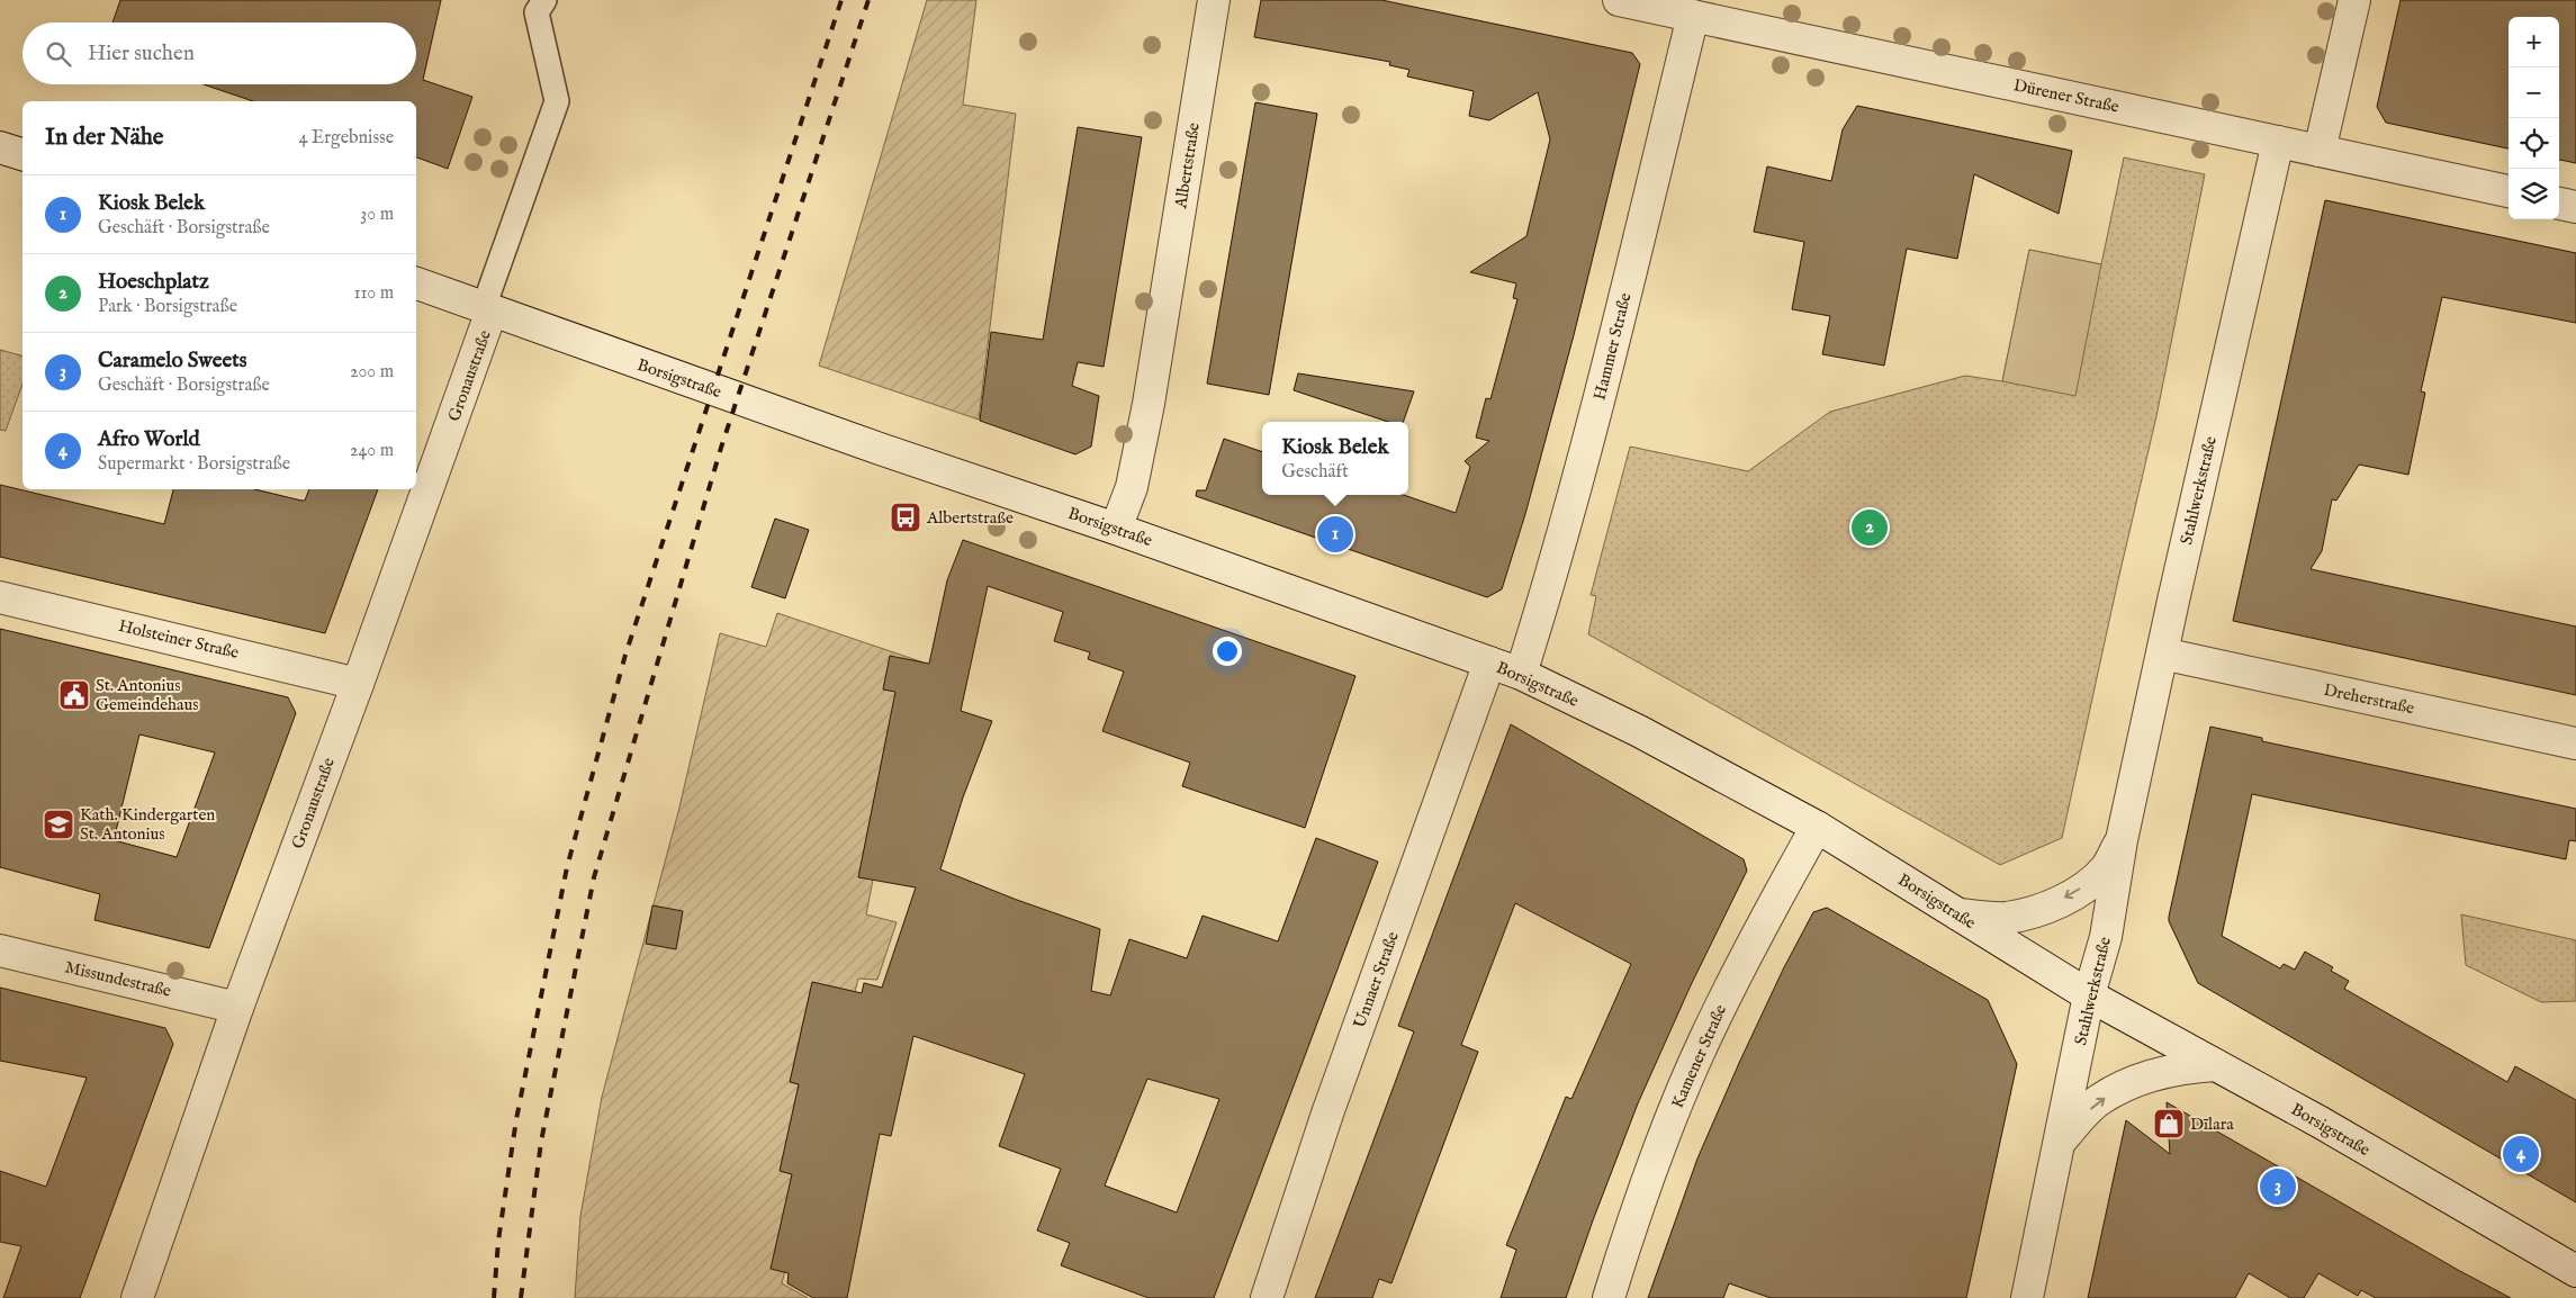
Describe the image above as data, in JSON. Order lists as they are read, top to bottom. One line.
{"streets":{"street":["Dürener Straße","Albertstraße","Hammer Straße","Gronaustraße","Borsigstraße","Stahlwerkstraße","Holsteiner Straße","Dreherstraße","Missundestraße","Unnaer Straße","Kamener Straße"]},"crossings":[["Dürener Straße","Hammer Straße"],["Dürener Straße","Stahlwerkstraße"],["Albertstraße","Borsigstraße"],["Hammer Straße","Borsigstraße"],["Gronaustraße","Borsigstraße"],["Gronaustraße","Holsteiner Straße"],["Gronaustraße","Missundestraße"],["Borsigstraße","Stahlwerkstraße"],["Borsigstraße","Unnaer Straße"],["Borsigstraße","Kamener Straße"],["Stahlwerkstraße","Dreherstraße"]],"places":{"bus stop":["Albertstraße"],"public building":["St. Antonius Gemeindehaus"],"school or university":["Kath. Kindergarten St. Antonius"],"shop":["Dīlara"]},"page":{"map_buttons":["+","−"],"search":"Hier suchen","heading":["In der Nähe","4 Ergebnisse"],"list":[{"mark":"1","name":"Kiosk Belek","note":"Geschäft · Borsigstraße","value":"30 m"},{"mark":"2","name":"Hoeschplatz","note":"Park · Borsigstraße","value":"110 m"},{"mark":"3","name":"Caramelo Sweets","note":"Geschäft · Borsigstraße","value":"200 m"},{"mark":"4","name":"Afro World","note":"Supermarkt · Borsigstraße","value":"240 m"}],"popup":["Kiosk Belek","Geschäft"],"pins":["2","1","4","3"]}}
